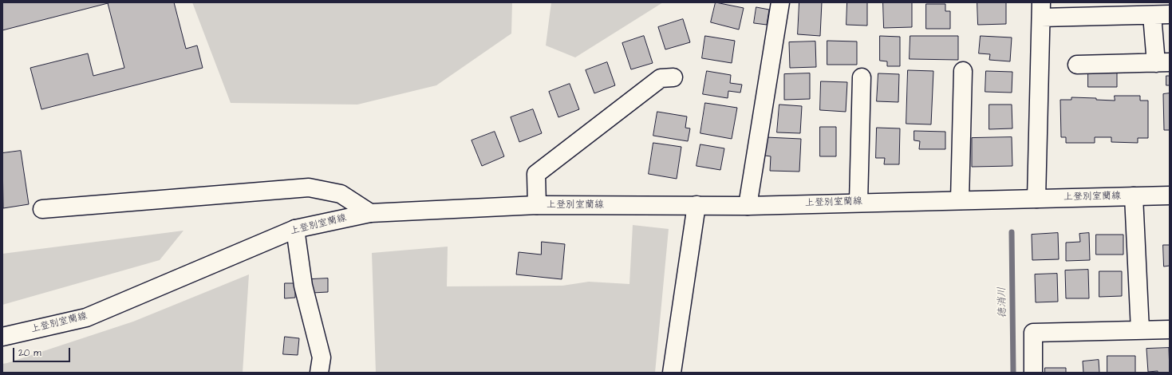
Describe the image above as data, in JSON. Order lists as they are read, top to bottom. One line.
{"streets":{"main road":["上登別室蘭線"]},"water":["徳消川"],"scale_bar":"20 m"}
